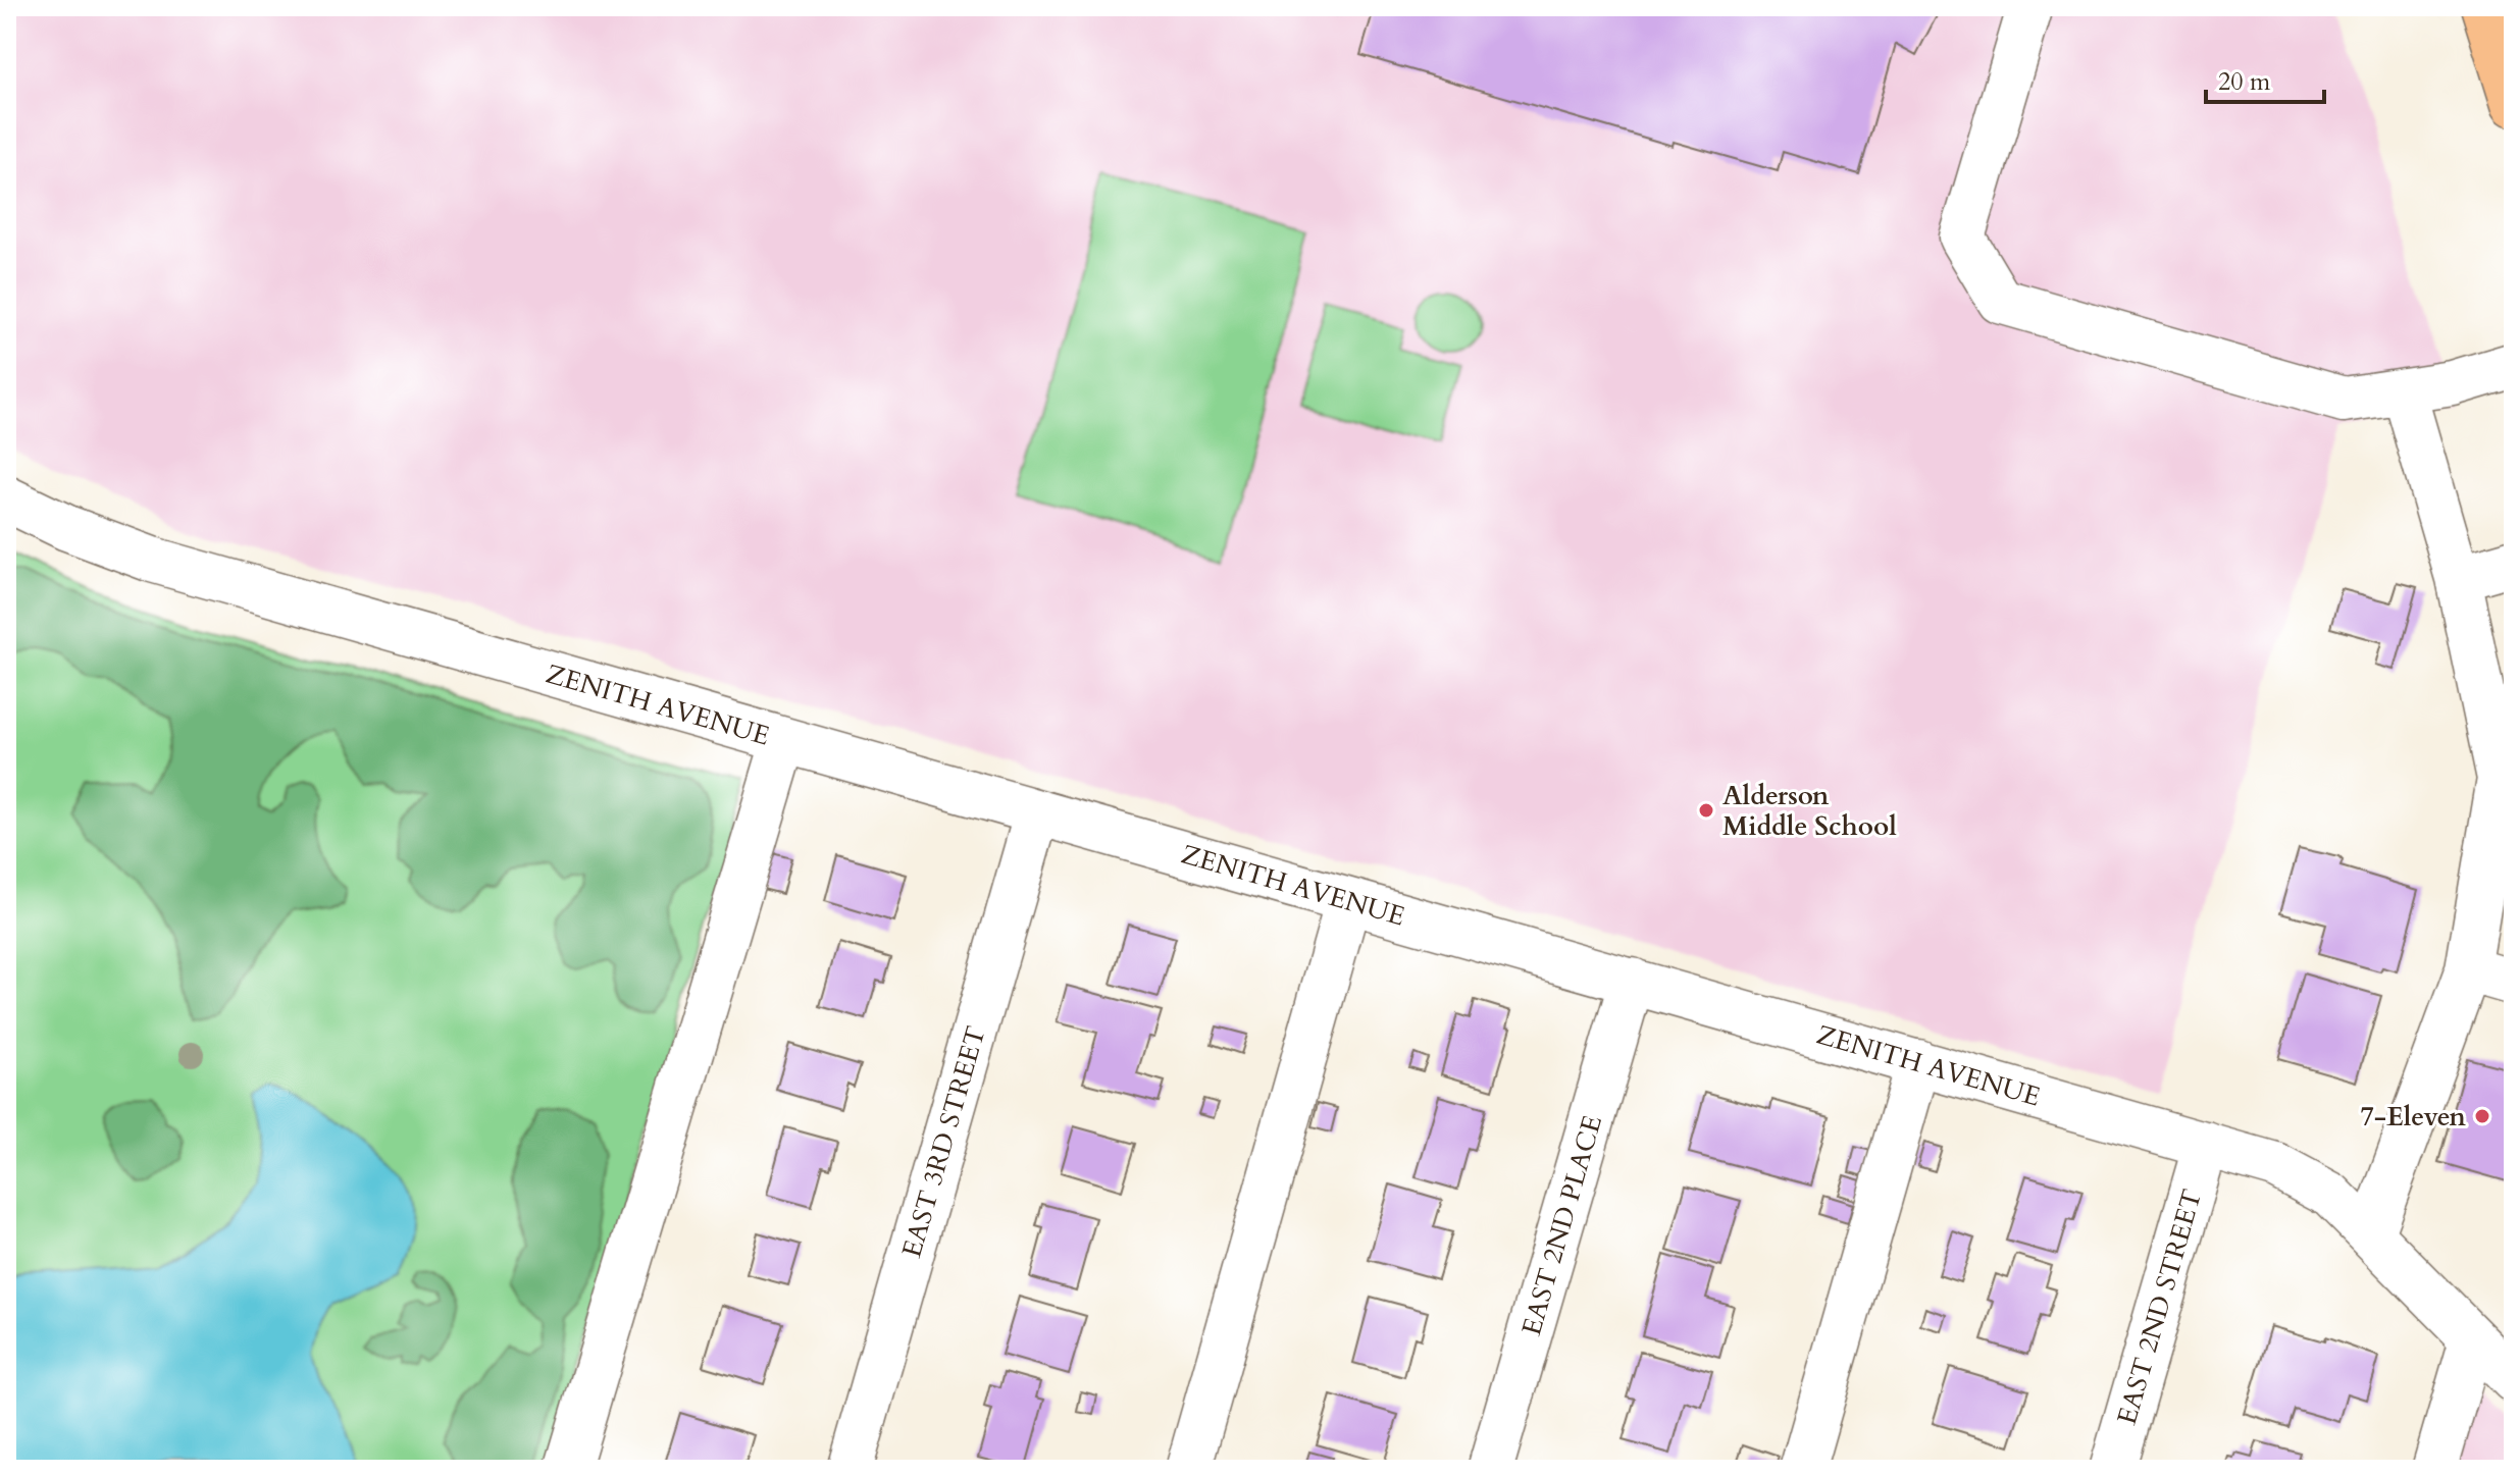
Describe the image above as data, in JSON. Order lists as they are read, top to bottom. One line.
{"streets":{"street":["ZENITH AVENUE","EAST 3RD STREET","EAST 2ND PLACE","EAST 2ND STREET"]},"crossings":[["ZENITH AVENUE","EAST 3RD STREET"],["ZENITH AVENUE","EAST 2ND PLACE"],["ZENITH AVENUE","EAST 2ND STREET"]],"places":["Alderson Middle School","7-Eleven"],"scale_bar":"20 m"}
